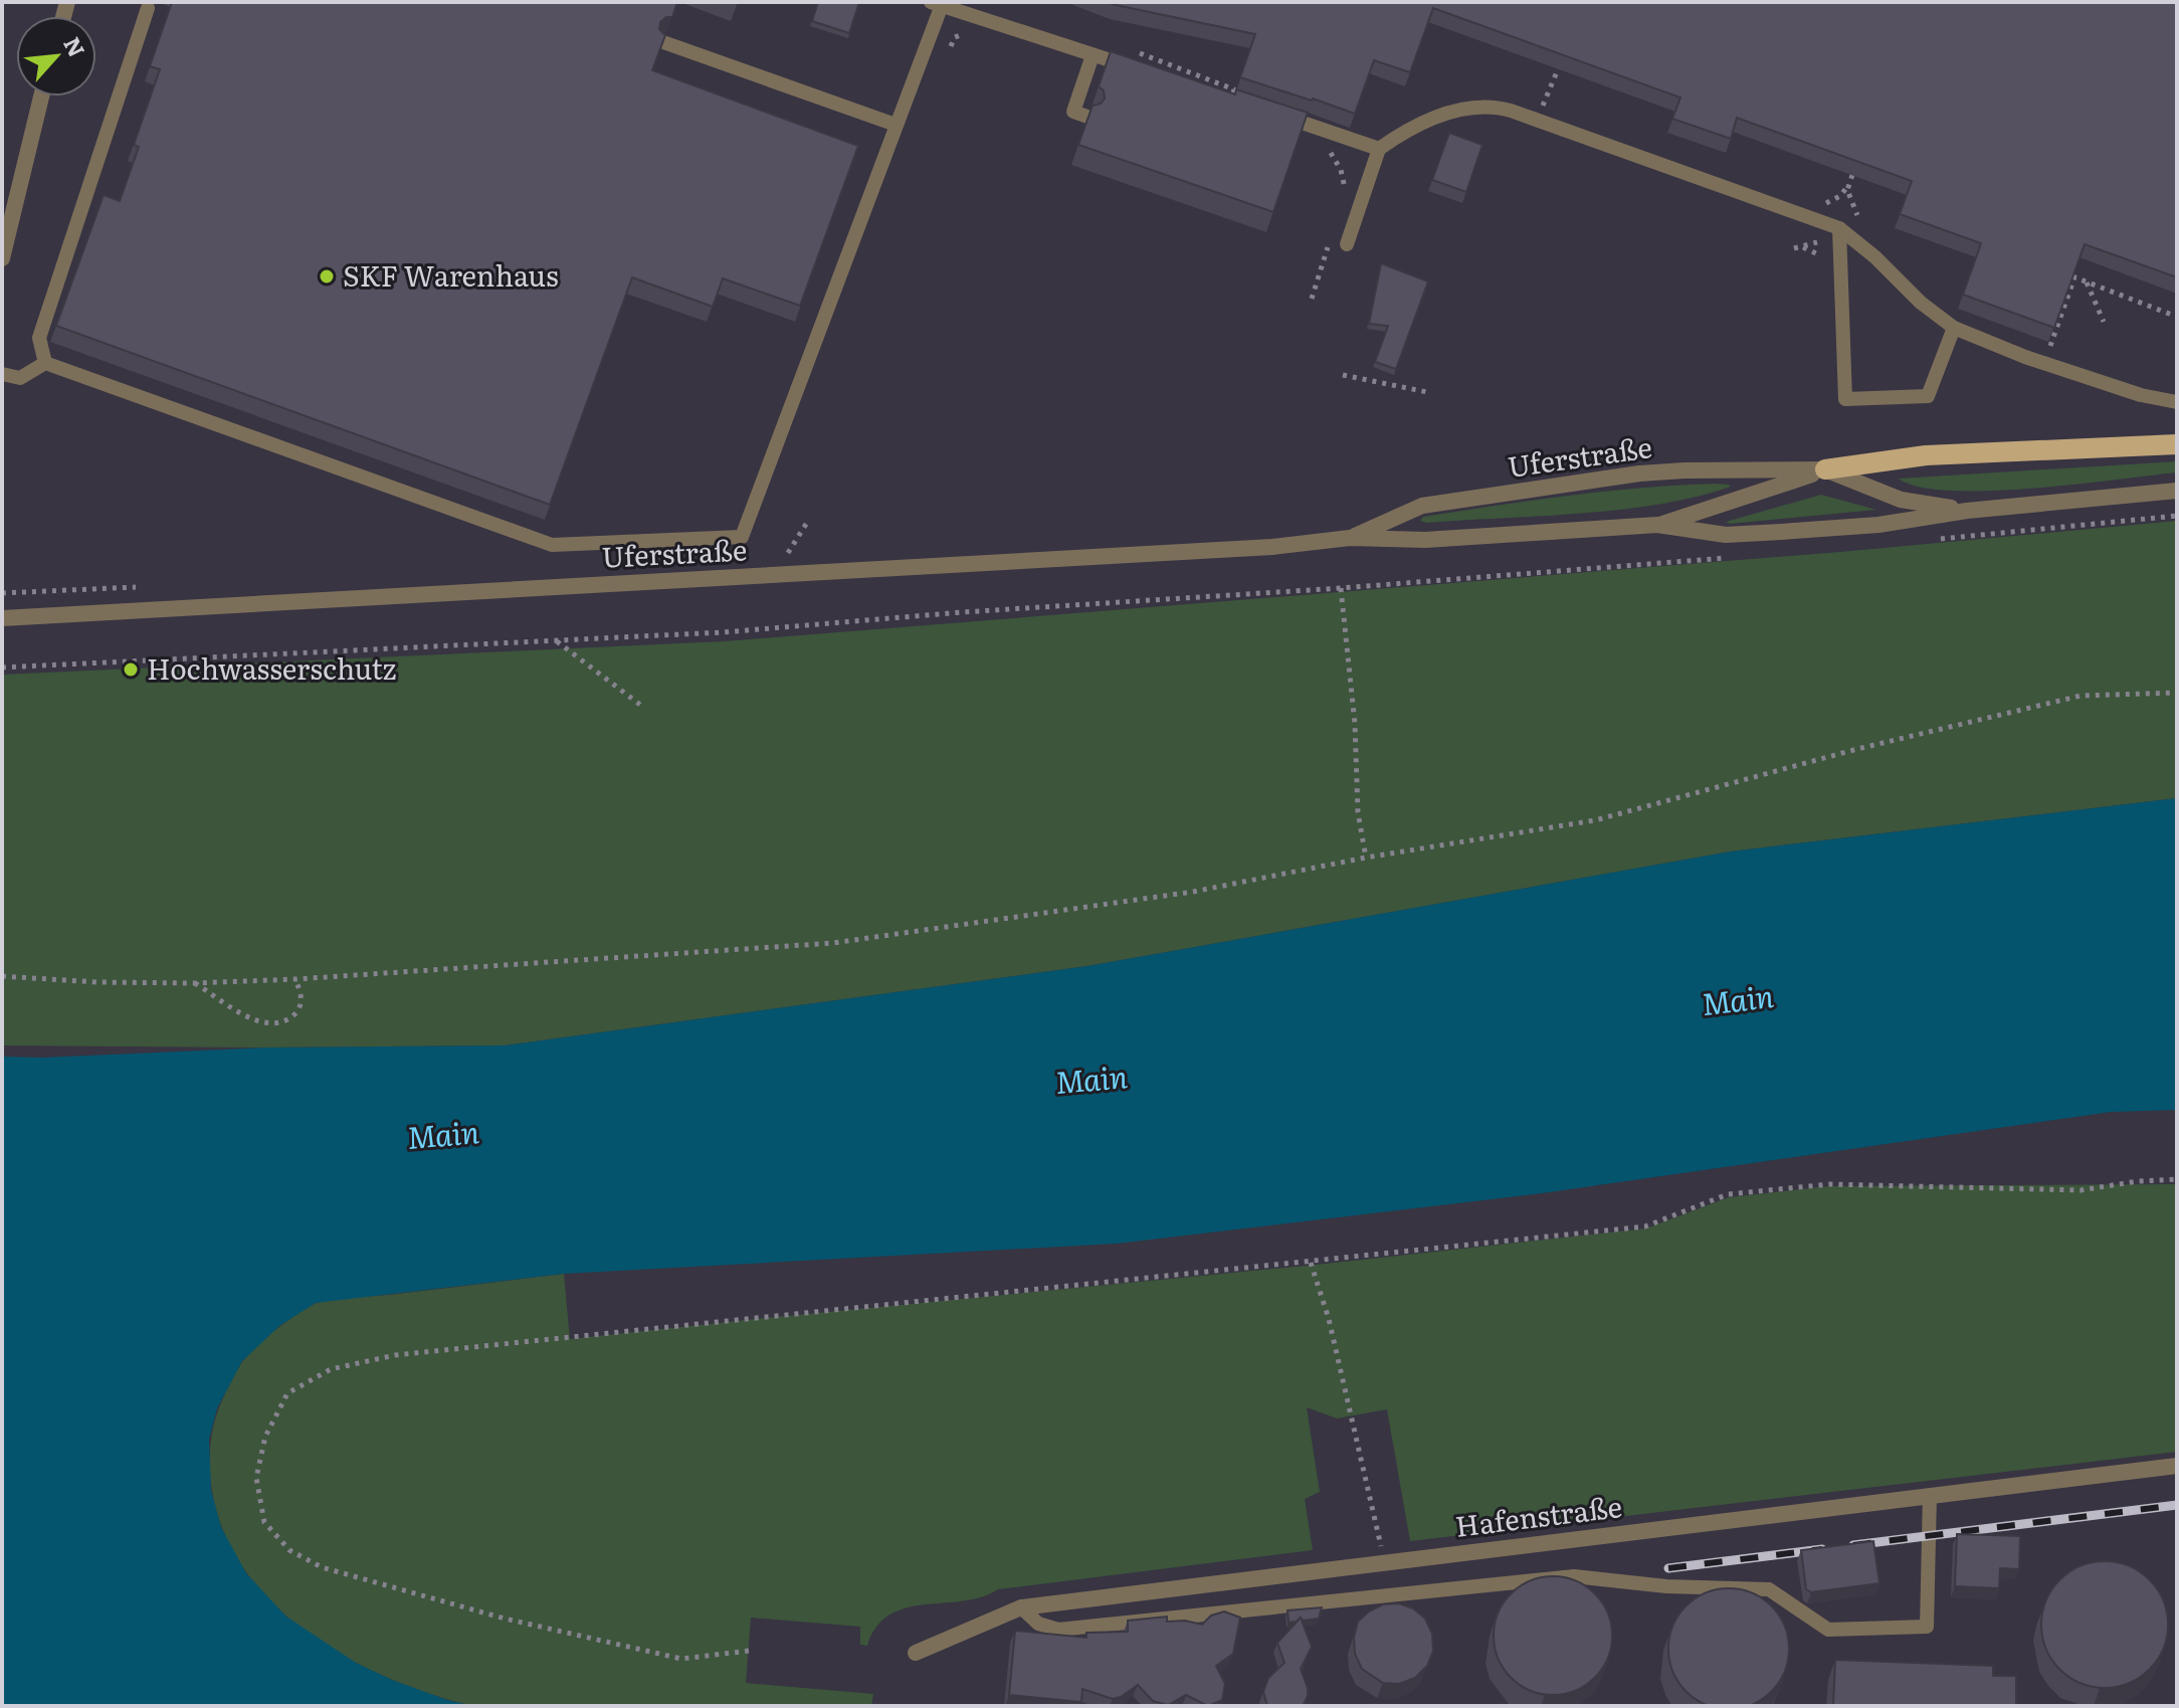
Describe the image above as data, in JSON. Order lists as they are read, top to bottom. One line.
{"streets":{"street":["Uferstraße","Hafenstraße"]},"water":["Main"],"places":["SKF Warenhaus","Hochwasserschutz"],"north":"top right"}
